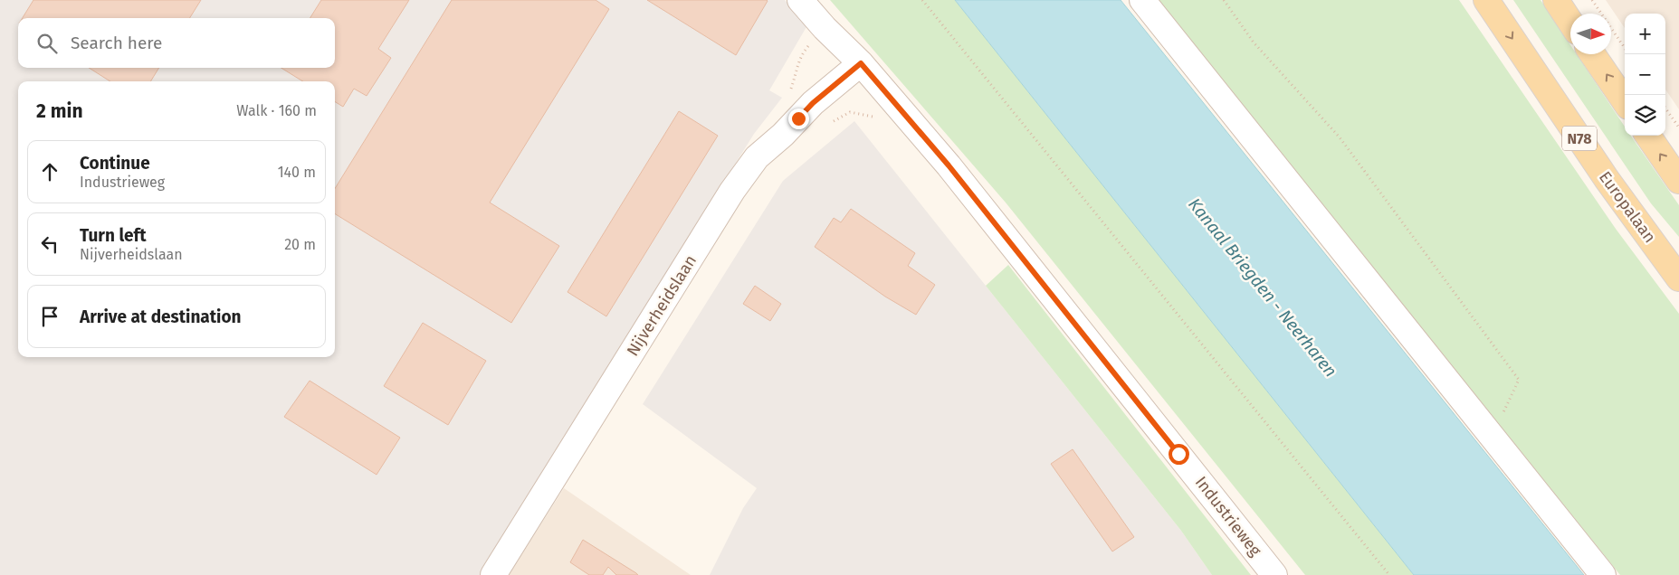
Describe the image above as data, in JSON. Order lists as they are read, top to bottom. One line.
{"streets":{"main road":["N78","Europalaan"],"street":["Nijverheidslaan","Industrieweg"]},"crossings":[["Nijverheidslaan","Industrieweg"]],"water":["Kanaal Briegden - Neerharen"],"north":"right","page":{"map_buttons":["+","−"],"search":"Search here","heading":["2 min","Walk · 160 m"],"list":[["Continue","Industrieweg","140 m"],["Turn left","Nijverheidslaan","20 m"],"Arrive at destination"]}}
